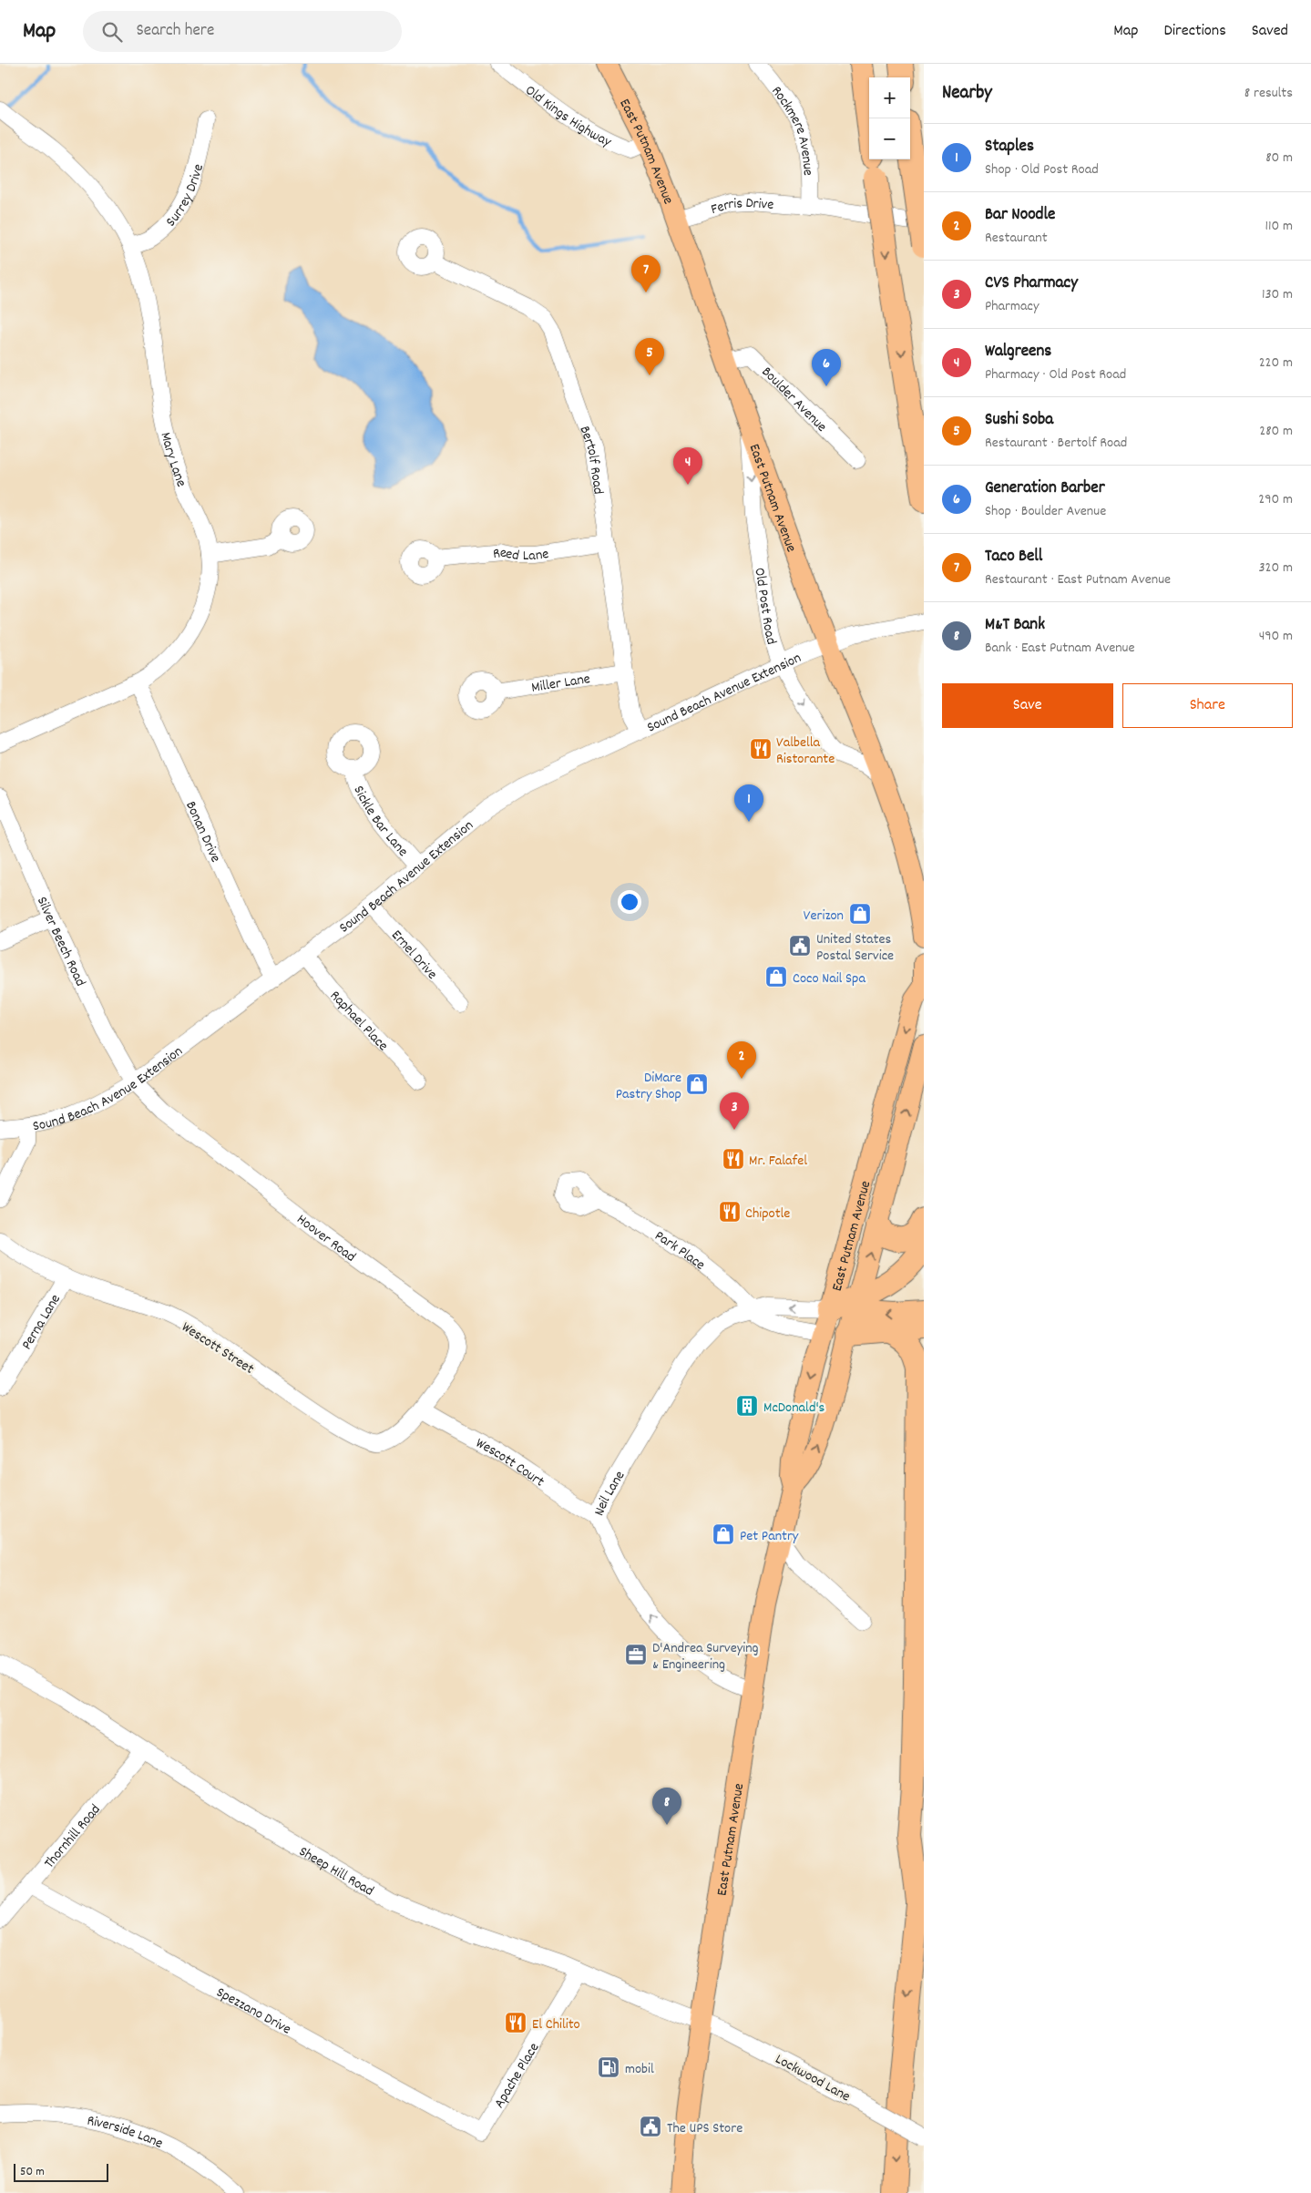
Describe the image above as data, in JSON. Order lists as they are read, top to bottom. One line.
{"streets":{"main road":["East Putnam Avenue","Park Place"],"street":["Old Kings Highway","Rockmere Avenue","Surrey Drive","Ferris Drive","Boulder Avenue","Mary Lane","Bertolf Road","Reed Lane","Old Post Road","Miller Lane","Sound Beach Avenue Extension","Sickle Bar Lane","Bonan Drive","Silver Beech Road","Ernel Drive","Raphael Place","Hoover Road","Perna Lane","Wescott Street","Wescott Court","Neil Lane","Thornhill Road","Sheep Hill Road","Spezzano Drive","Apache Place","Lockwood Lane","Riverside Lane"]},"crossings":[["Old Kings Highway","East Putnam Avenue"],["Rockmere Avenue","Ferris Drive"],["East Putnam Avenue","Ferris Drive"],["East Putnam Avenue","Boulder Avenue"],["East Putnam Avenue","Old Post Road"],["East Putnam Avenue","Sound Beach Avenue Extension"],["East Putnam Avenue","Park Place"],["East Putnam Avenue","Neil Lane"],["East Putnam Avenue","Sheep Hill Road"],["East Putnam Avenue","Lockwood Lane"],["Surrey Drive","Mary Lane"],["Mary Lane","Bonan Drive"],["Bertolf Road","Reed Lane"],["Bertolf Road","Miller Lane"],["Bertolf Road","Sound Beach Avenue Extension"],["Old Post Road","Sound Beach Avenue Extension"],["Sound Beach Avenue Extension","Sickle Bar Lane"],["Sound Beach Avenue Extension","Bonan Drive"],["Sound Beach Avenue Extension","Silver Beech Road"],["Sound Beach Avenue Extension","Ernel Drive"],["Sound Beach Avenue Extension","Raphael Place"],["Sound Beach Avenue Extension","Hoover Road"],["Silver Beech Road","Hoover Road"],["Hoover Road","Wescott Street"],["Hoover Road","Wescott Court"],["Park Place","Neil Lane"],["Perna Lane","Wescott Street"],["Wescott Street","Wescott Court"],["Wescott Court","Neil Lane"],["Thornhill Road","Sheep Hill Road"],["Thornhill Road","Spezzano Drive"],["Sheep Hill Road","Apache Place"],["Sheep Hill Road","Lockwood Lane"],["Spezzano Drive","Apache Place"]],"one_way":["Old Post Road","Neil Lane"],"places":{"restaurant":["Valbella Ristorante","Mr. Falafel","Chipotle","El Chilito"],"shop":["Verizon","Coco Nail Spa","DiMare Pastry Shop","Pet Pantry"],"public building":["United States Postal Service","The UPS Store"],"building":["McDonald's"],"office":["D'Andrea Surveying & Engineering"],"fuel station":["mobil"]},"scale_bar":"50 m","page":{"header":"Map","search":"Search here","nav":["Map","Directions","Saved"],"heading":["Nearby","8 results"],"map_buttons":["+","−"],"list":[{"mark":"1","name":"Staples","note":"Shop · Old Post Road","value":"80 m"},{"mark":"2","name":"Bar Noodle","note":"Restaurant","value":"110 m"},{"mark":"3","name":"CVS Pharmacy","note":"Pharmacy","value":"130 m"},{"mark":"4","name":"Walgreens","note":"Pharmacy · Old Post Road","value":"220 m"},{"mark":"5","name":"Sushi Soba","note":"Restaurant · Bertolf Road","value":"280 m"},{"mark":"6","name":"Generation Barber","note":"Shop · Boulder Avenue","value":"290 m"},{"mark":"7","name":"Taco Bell","note":"Restaurant · East Putnam Avenue","value":"320 m"},{"mark":"8","name":"M&T Bank","note":"Bank · East Putnam Avenue","value":"490 m"}],"pins":["7","5","6","4","1","2","3","8"],"buttons":["Save","Share"],"scale":"50 m"}}
